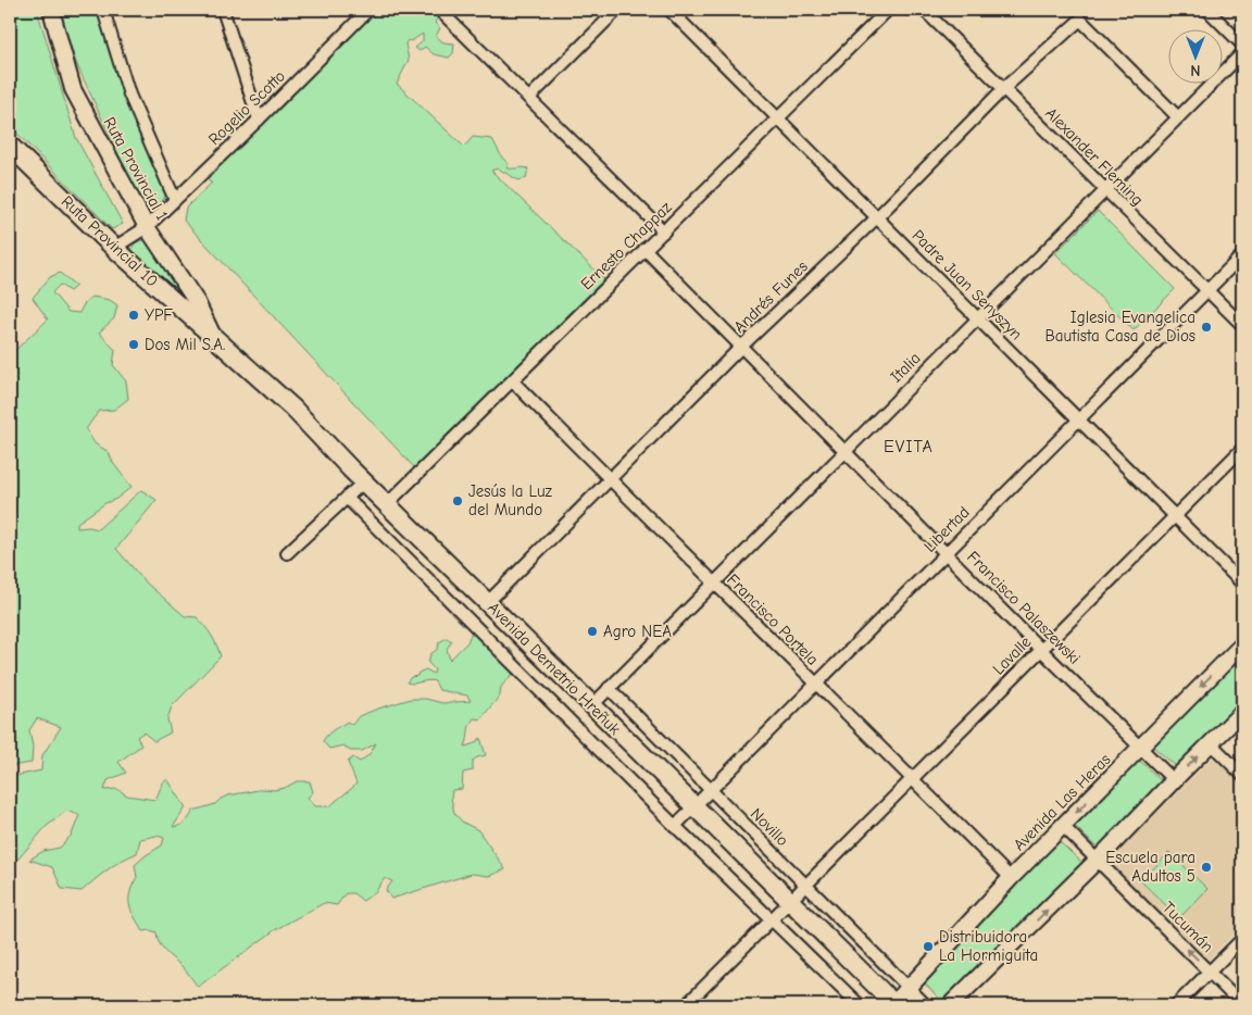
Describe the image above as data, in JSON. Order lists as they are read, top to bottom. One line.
{"streets":{"main road":["Ruta Provincial 1","Ruta Provincial 10","Avenida Demetrio Hreñuk","Avenida Las Heras"],"street":["Rogelio Scotto","Alexander Fleming","Ernesto Chappaz","Padre Juan Senyszyn","Andrés Funes","Italia","Libertad","Francisco Palaszewski","Francisco Portela","Lavalle","Novillo","Tucumán"]},"crossings":[["Rogelio Scotto","Ruta Provincial 1"],["Rogelio Scotto","Ruta Provincial 10"],["Alexander Fleming","Andrés Funes"],["Alexander Fleming","Italia"],["Alexander Fleming","Libertad"],["Ruta Provincial 1","Ruta Provincial 10"],["Ruta Provincial 1","Avenida Demetrio Hreñuk"],["Ruta Provincial 10","Avenida Demetrio Hreñuk"],["Ernesto Chappaz","Padre Juan Senyszyn"],["Ernesto Chappaz","Francisco Palaszewski"],["Ernesto Chappaz","Francisco Portela"],["Ernesto Chappaz","Avenida Demetrio Hreñuk"],["Padre Juan Senyszyn","Andrés Funes"],["Padre Juan Senyszyn","Italia"],["Padre Juan Senyszyn","Libertad"],["Padre Juan Senyszyn","Lavalle"],["Andrés Funes","Italia"],["Andrés Funes","Francisco Palaszewski"],["Andrés Funes","Francisco Portela"],["Andrés Funes","Avenida Demetrio Hreñuk"],["Italia","Francisco Palaszewski"],["Italia","Francisco Portela"],["Italia","Avenida Demetrio Hreñuk"],["Italia","Novillo"],["Libertad","Francisco Palaszewski"],["Libertad","Francisco Portela"],["Libertad","Avenida Demetrio Hreñuk"],["Libertad","Novillo"],["Francisco Palaszewski","Lavalle"],["Francisco Palaszewski","Avenida Las Heras"],["Francisco Portela","Lavalle"],["Francisco Portela","Avenida Las Heras"],["Lavalle","Avenida Demetrio Hreñuk"],["Lavalle","Novillo"],["Avenida Demetrio Hreñuk","Avenida Las Heras"],["Avenida Las Heras","Novillo"],["Avenida Las Heras","Tucumán"]],"one_way":["Tucumán"],"districts":["EVITA"],"places":["YPF","Iglesia Evangelica Bautista Casa de Dios","Dos Mil S.A.","Jesús la Luz del Mundo","Agro NEA","Escuela para Adultos 5","Distribuidora La Hormiguita"],"north":"bottom"}
